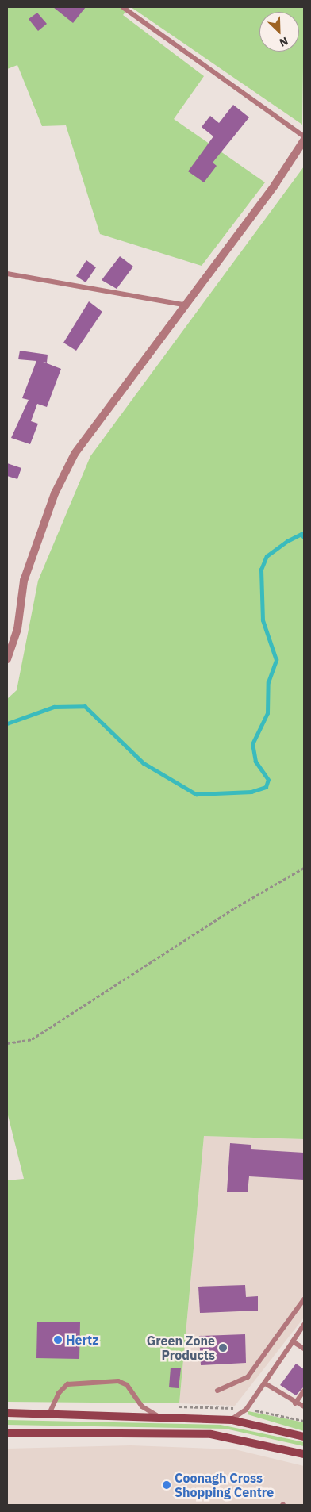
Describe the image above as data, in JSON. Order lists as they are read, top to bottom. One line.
{"places":["Hertz","Green Zone Products","Coonagh Cross Shopping Centre"],"north":"bottom right"}
